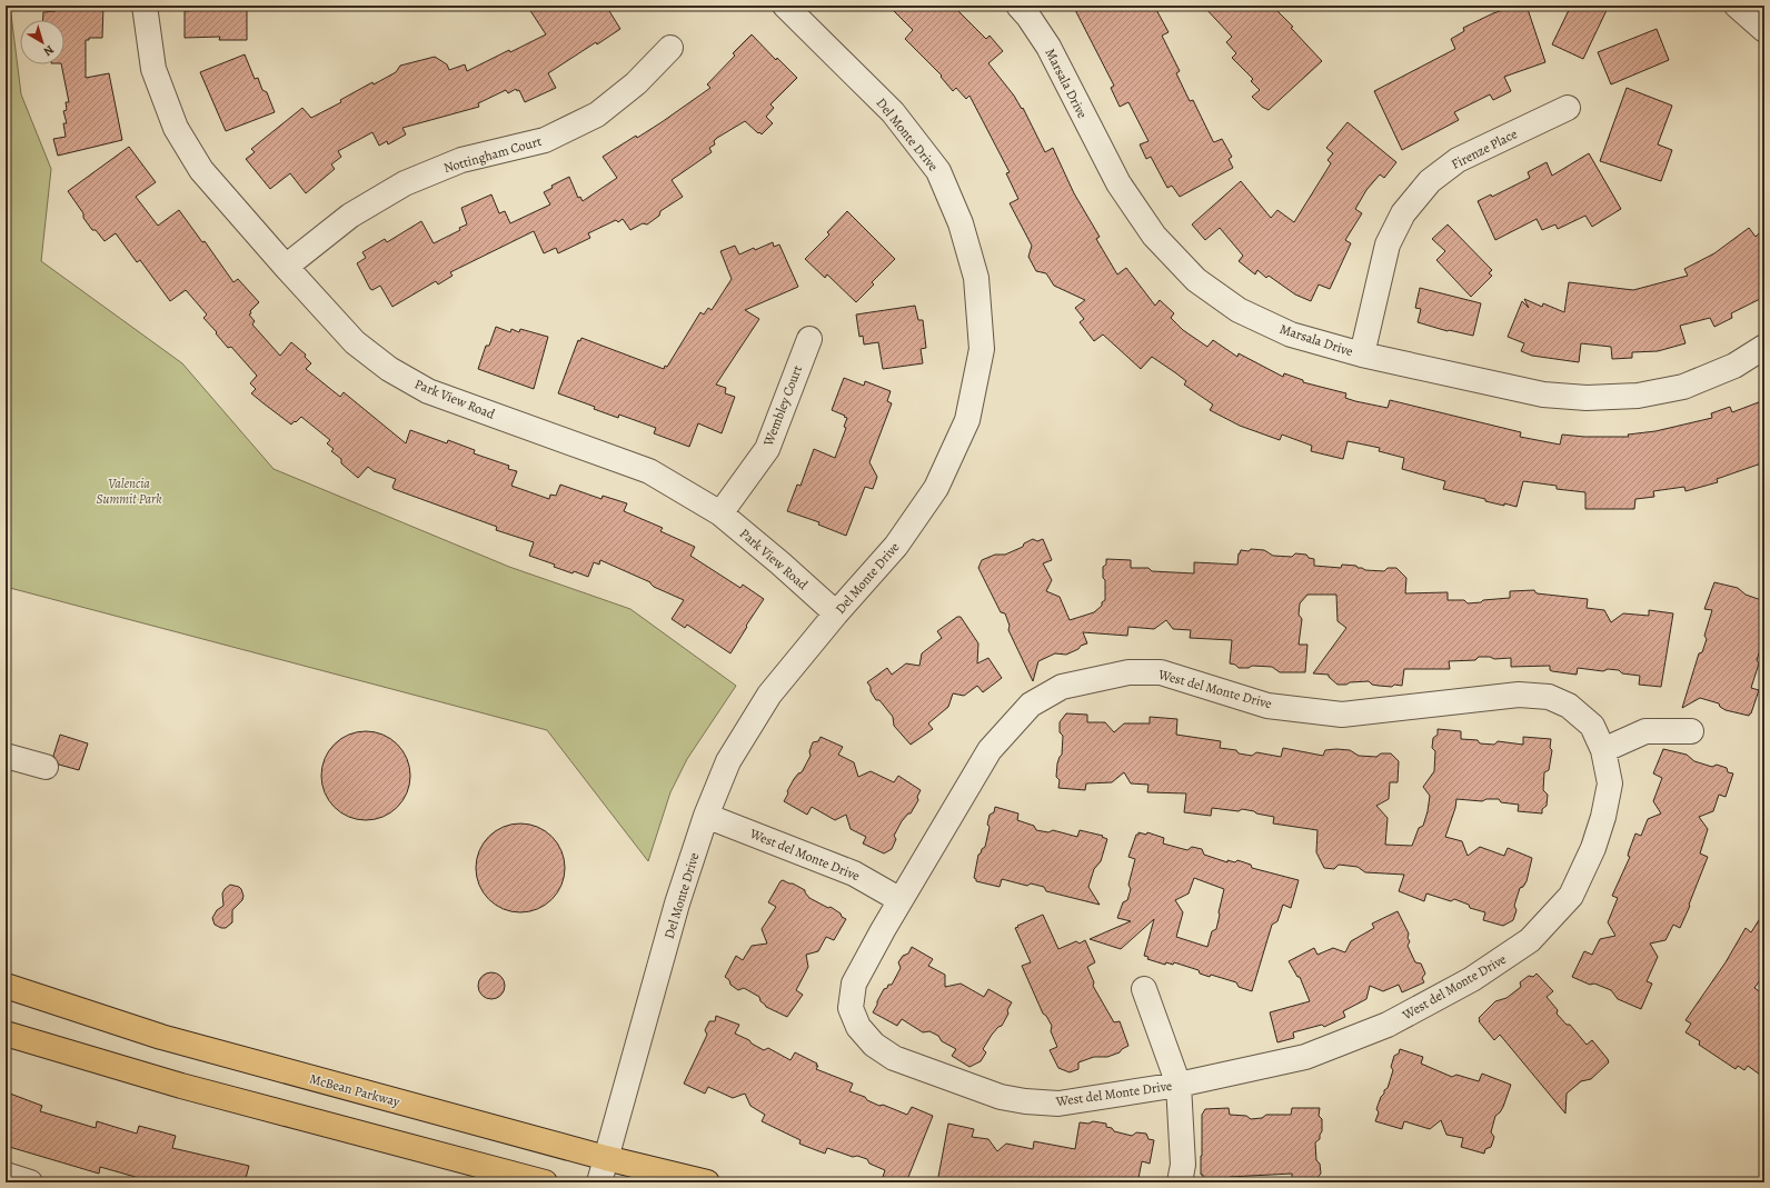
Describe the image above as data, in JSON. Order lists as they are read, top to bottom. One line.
{"streets":{"main road":["McBean Parkway"],"street":["Marsala Drive","Del Monte Drive","Firenze Place","Nottingham Court","Park View Road","Wembley Court","West del Monte Drive"]},"crossings":[["Marsala Drive","Firenze Place"],["Del Monte Drive","Park View Road"],["Del Monte Drive","West del Monte Drive"],["Del Monte Drive","McBean Parkway"],["Nottingham Court","Park View Road"],["Park View Road","Wembley Court"]],"parks":["Valencia Summit Park"],"north":"bottom right"}
